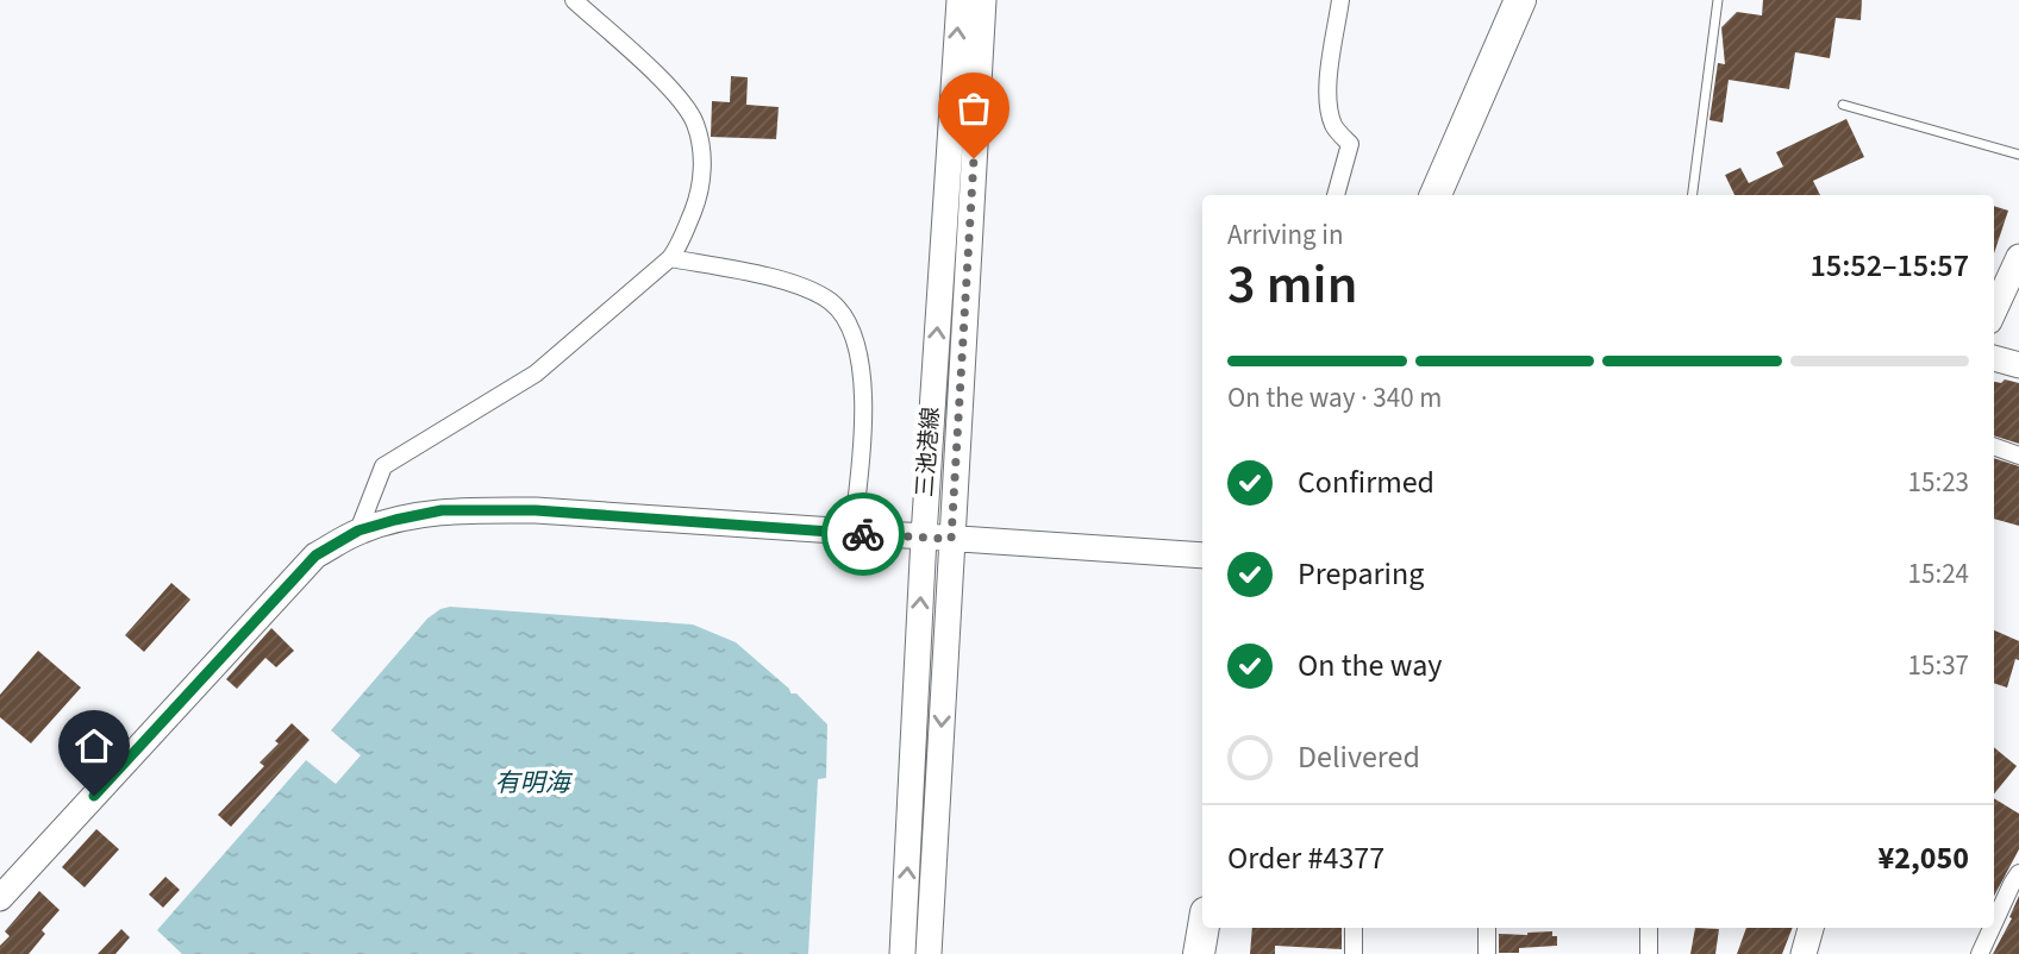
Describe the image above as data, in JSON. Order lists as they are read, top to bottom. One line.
{"streets":{"main road":["三池港線"]},"water":["有明海"],"page":{"heading":["3 min","Arriving in","15:52–15:57"],"panel":["Order #4377","¥2,050"],"bar":"On the way · 340 m","list":[["Confirmed","15:23"],["Preparing","15:24"],["On the way","15:37"],"Delivered"]}}
